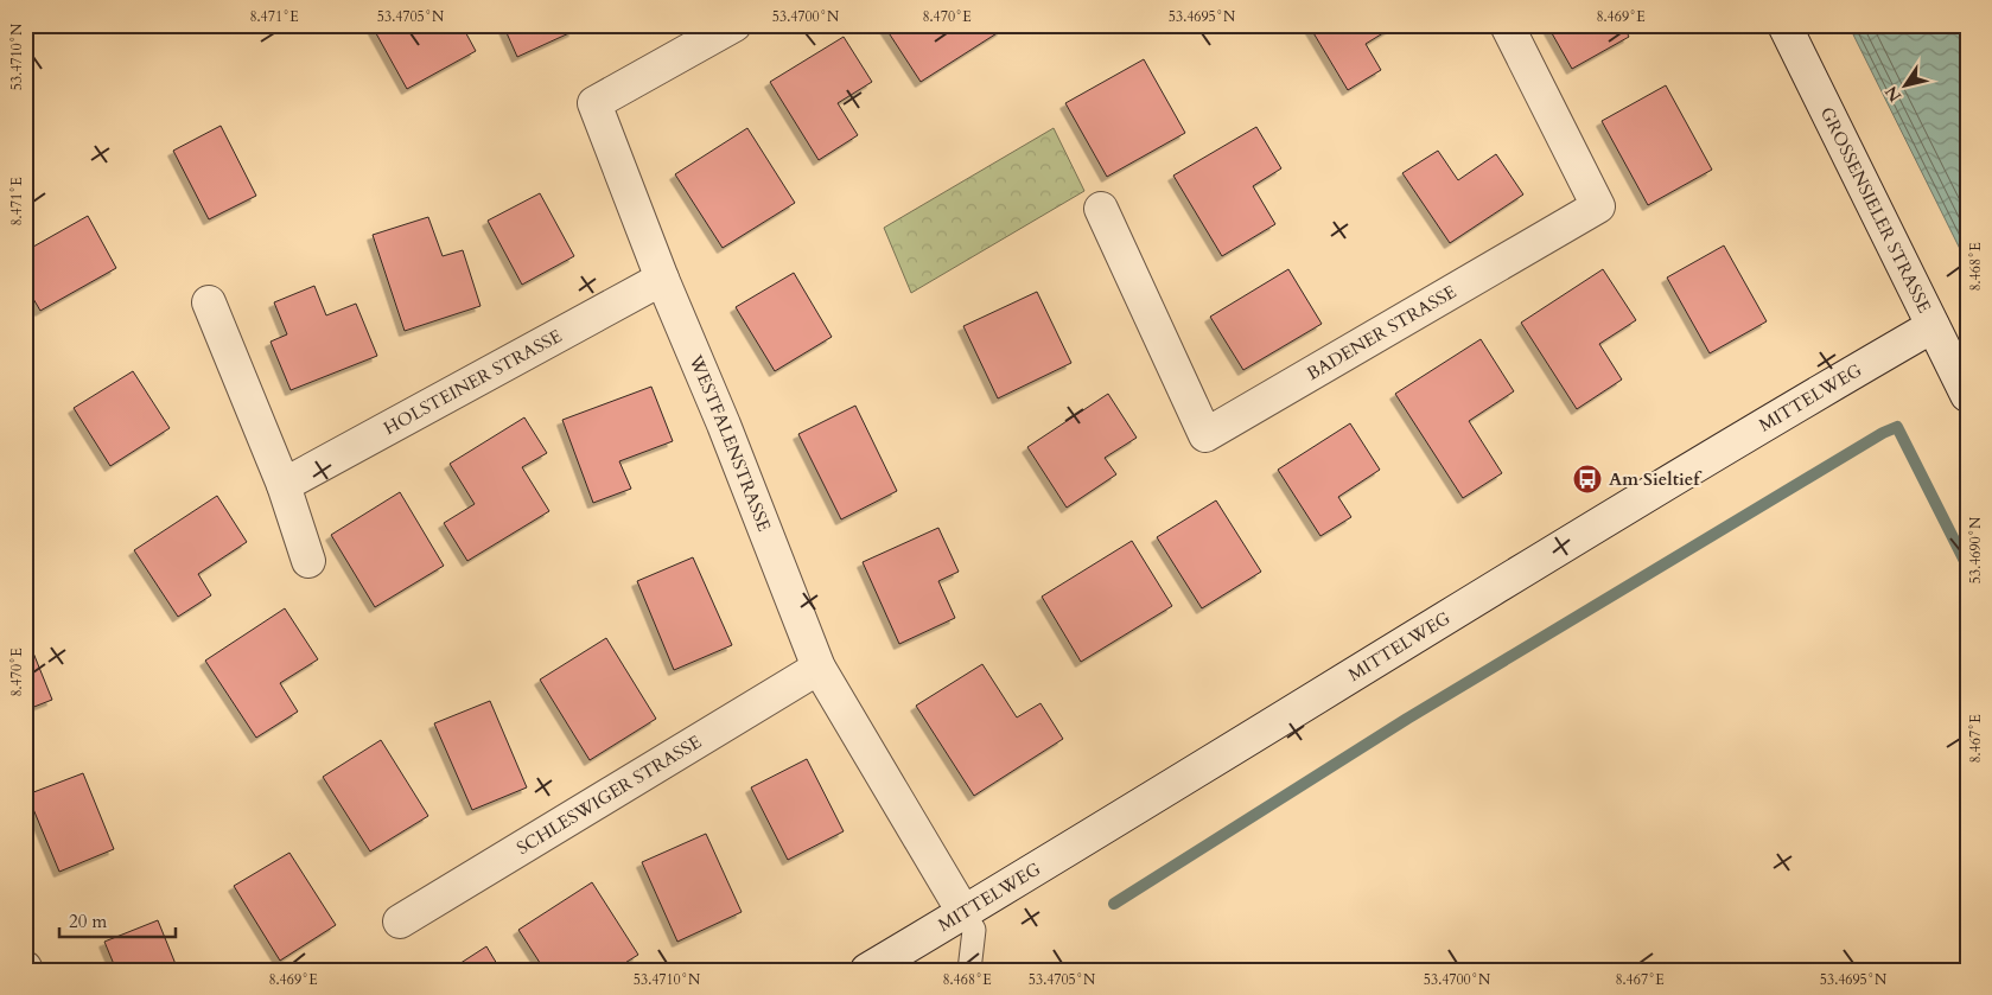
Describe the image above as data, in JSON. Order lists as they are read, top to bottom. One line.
{"streets":{"street":["GROSSENSIELER STRASSE","BADENER STRASSE","HOLSTEINER STRASSE","MITTELWEG","WESTFALENSTRASSE","SCHLESWIGER STRASSE"]},"crossings":[["GROSSENSIELER STRASSE","MITTELWEG"],["HOLSTEINER STRASSE","WESTFALENSTRASSE"],["MITTELWEG","WESTFALENSTRASSE"],["WESTFALENSTRASSE","SCHLESWIGER STRASSE"]],"places":{"bus stop":["Am Sieltief"]},"scale_bar":"20 m","north":"bottom left","coordinates":["8.471°E","53.4705°N","53.4700°N","8.470°E","53.4695°N","8.469°E","53.4710°N","8.468°E","53.4690°N","8.467°E"]}
